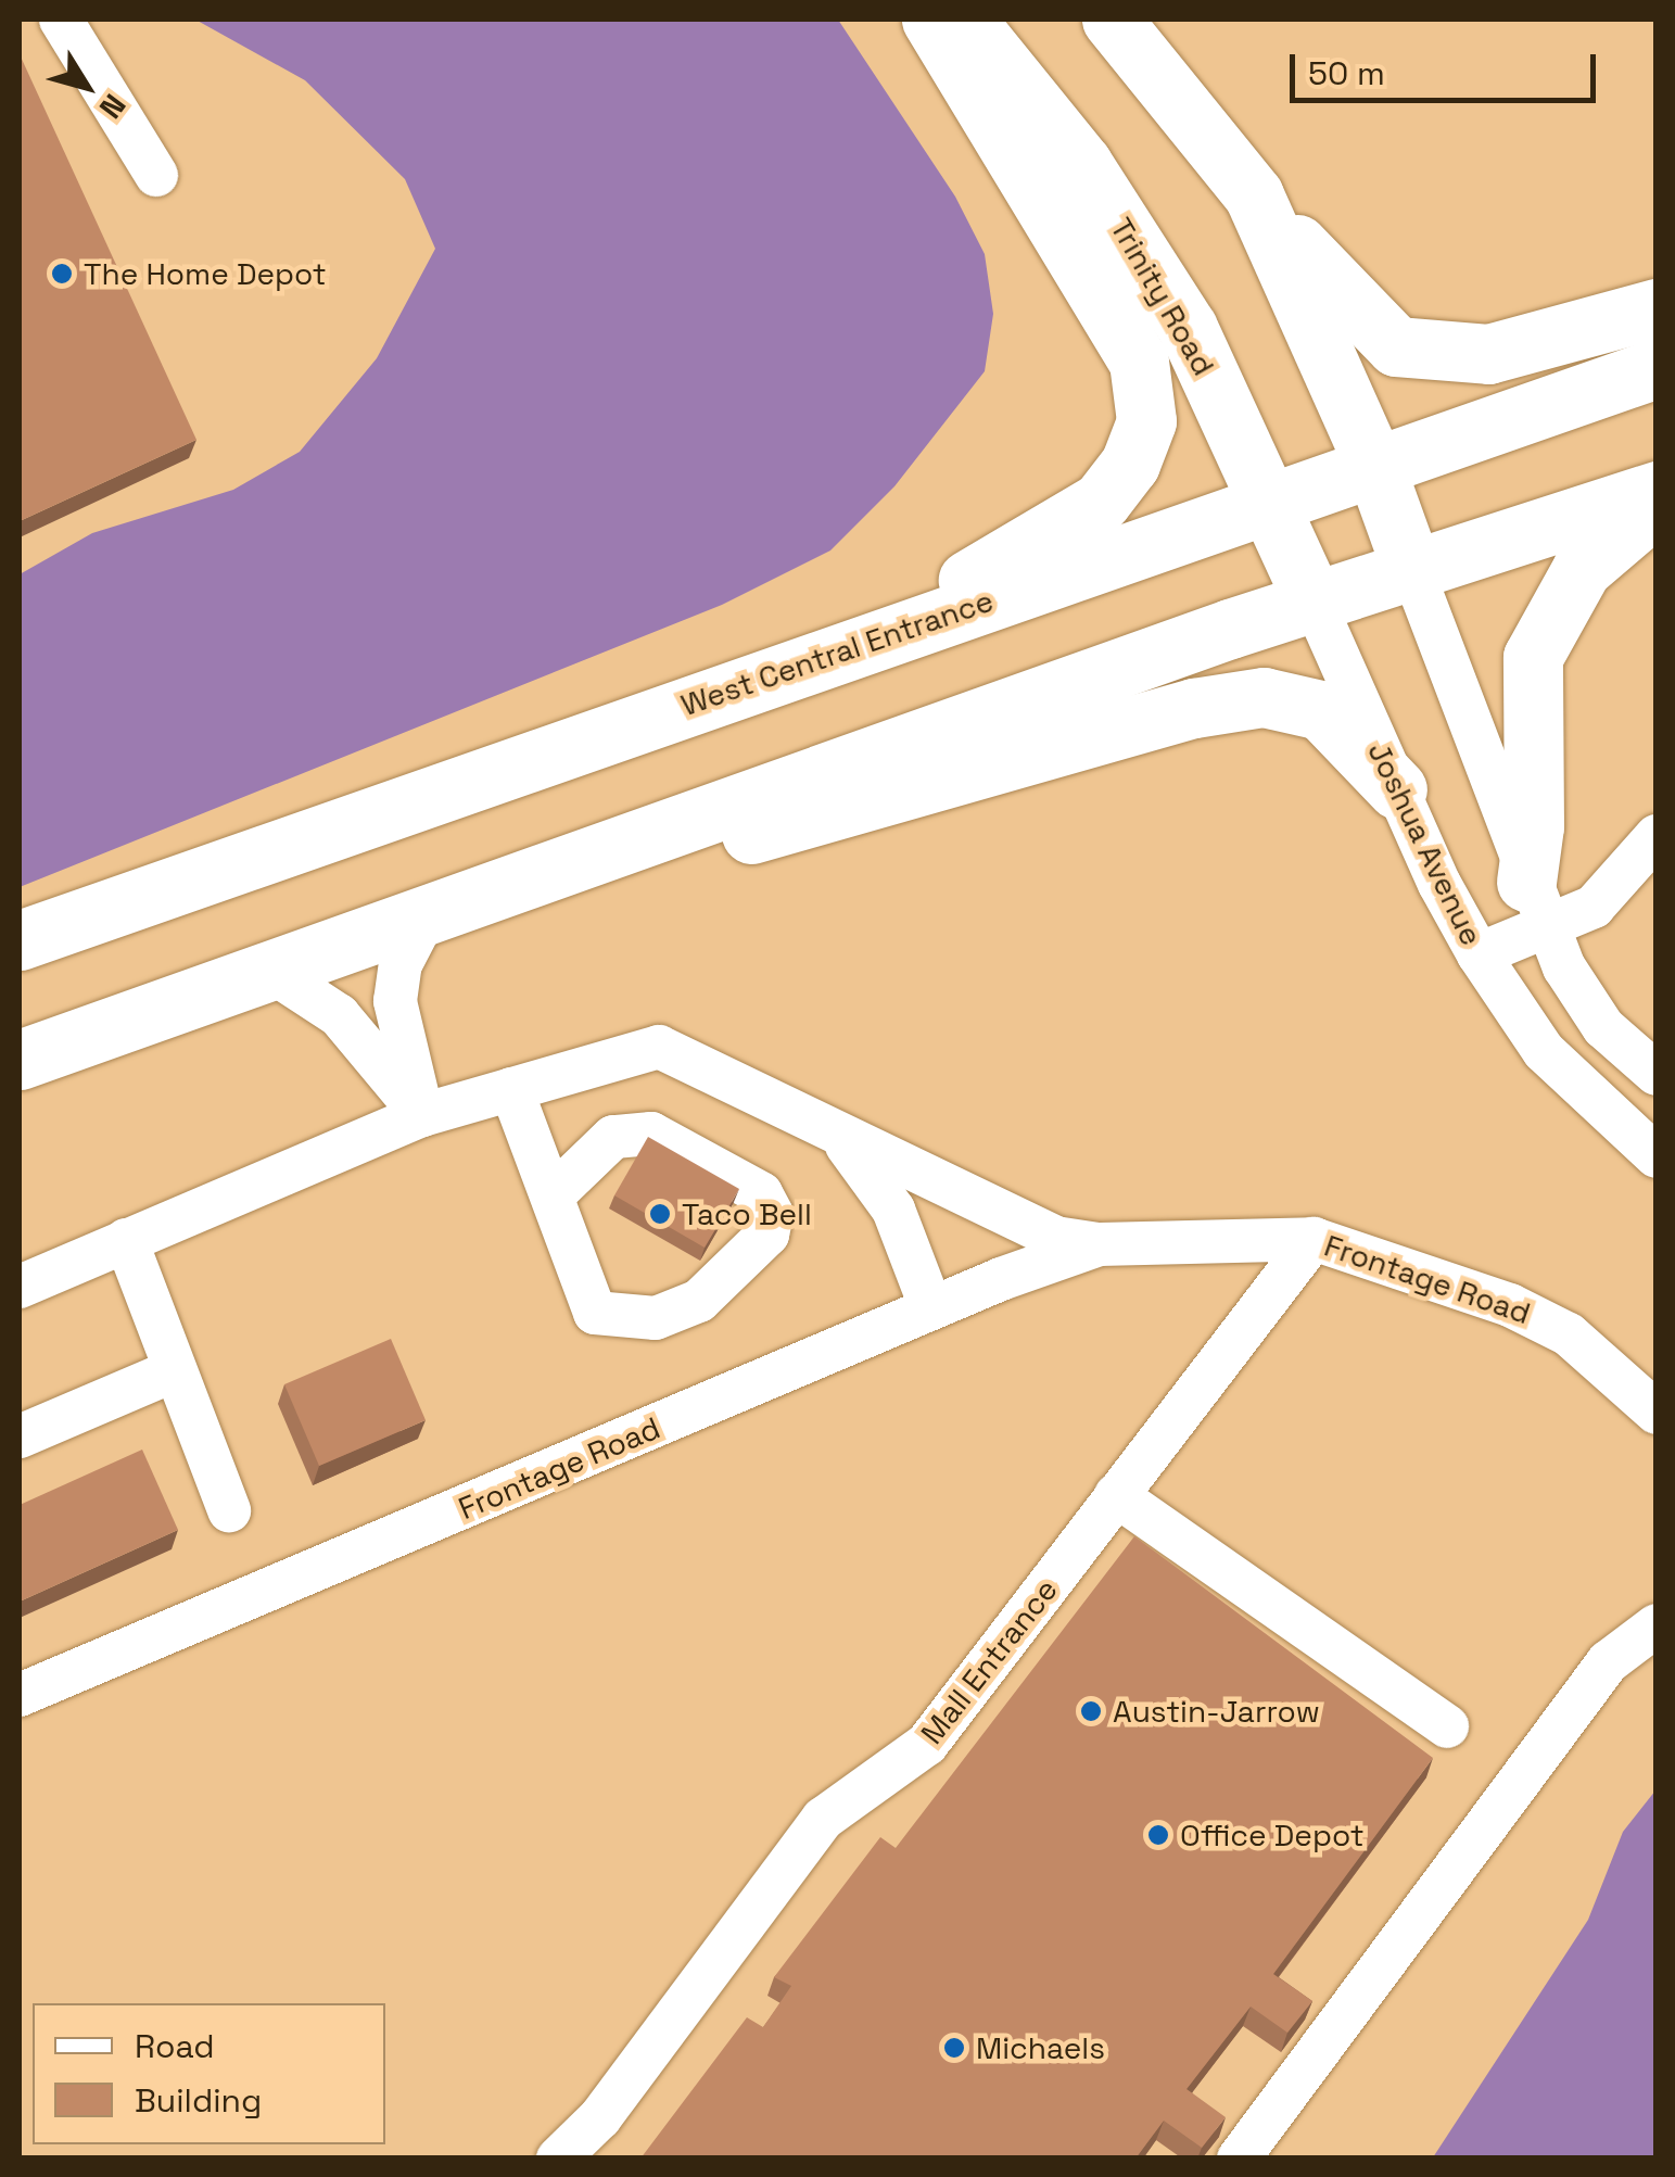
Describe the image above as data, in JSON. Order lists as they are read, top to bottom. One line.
{"streets":{"highway":["Trinity Road","West Central Entrance"],"street":["Joshua Avenue","Frontage Road","Mall Entrance"]},"crossings":[["Trinity Road","West Central Entrance"],["Trinity Road","Joshua Avenue"],["Frontage Road","Mall Entrance"]],"places":["The Home Depot","Taco Bell","Austin-Jarrow","Office Depot","Michaels"],"legend":["Road","Building"],"scale_bar":"50 m","north":"bottom right"}
